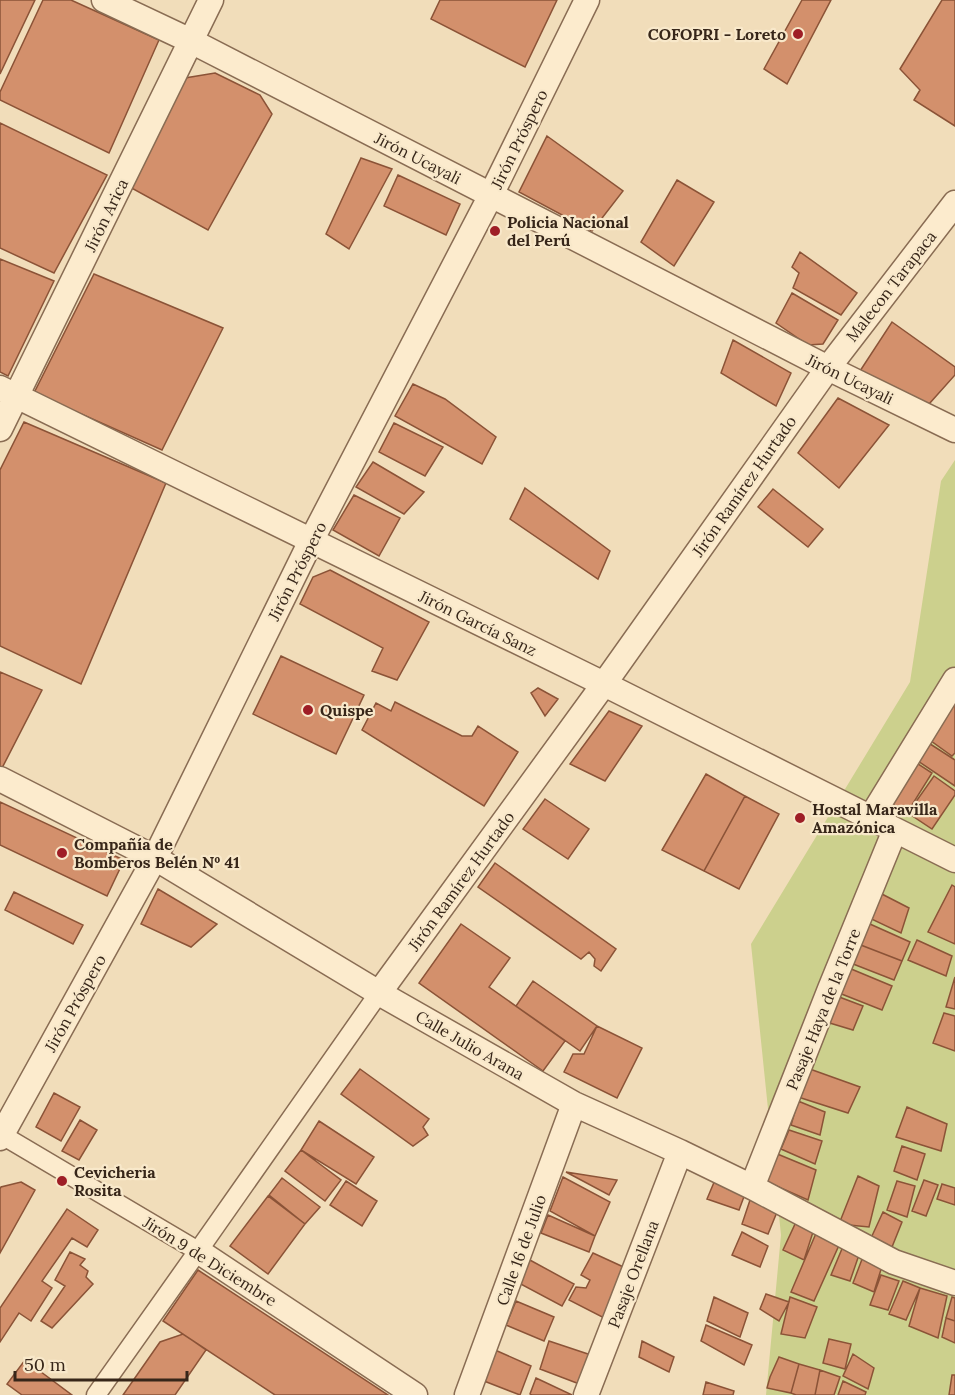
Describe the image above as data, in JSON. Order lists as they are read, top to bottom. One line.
{"streets":{"street":["Jirón Próspero","Jirón Ucayali","Jirón Arica","Malecon Tarapaca","Jirón Ramírez Hurtado","Jirón García Sanz","Pasaje Haya de la Torre","Calle Julio Arana","Calle 16 de Julio","Jirón 9 de Diciembre","Pasaje Orellana"]},"crossings":[["Jirón Próspero","Jirón Ucayali"],["Jirón Próspero","Jirón García Sanz"],["Jirón Próspero","Calle Julio Arana"],["Jirón Próspero","Jirón 9 de Diciembre"],["Jirón Ucayali","Jirón Arica"],["Jirón Ucayali","Malecon Tarapaca"],["Jirón Ucayali","Jirón Ramírez Hurtado"],["Jirón Arica","Jirón García Sanz"],["Malecon Tarapaca","Jirón Ramírez Hurtado"],["Jirón Ramírez Hurtado","Jirón García Sanz"],["Jirón Ramírez Hurtado","Calle Julio Arana"],["Jirón Ramírez Hurtado","Jirón 9 de Diciembre"],["Jirón García Sanz","Pasaje Haya de la Torre"],["Pasaje Haya de la Torre","Calle Julio Arana"],["Calle Julio Arana","Calle 16 de Julio"],["Calle Julio Arana","Pasaje Orellana"]],"places":["COFOPRI - Loreto","Policia Nacional del Perú","Quispe","Hostal Maravilla Amazónica","Compañía de Bomberos Belén Nº 41","Cevicheria Rosita"],"scale_bar":"50 m"}
